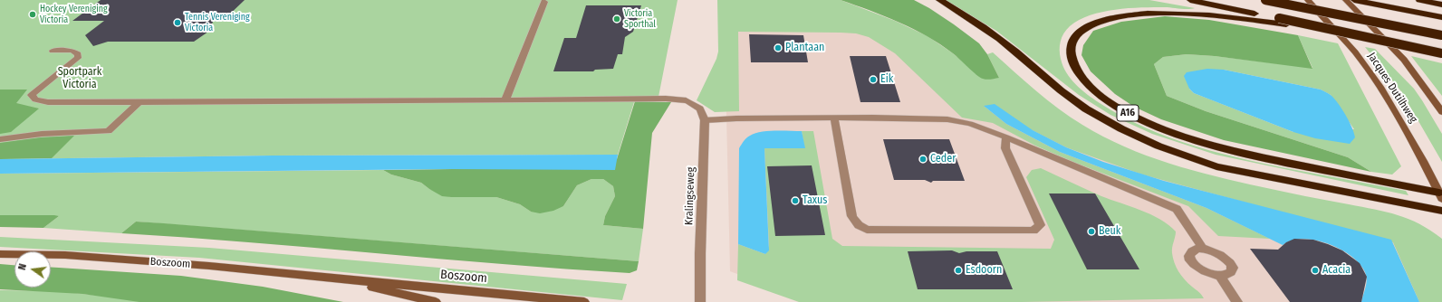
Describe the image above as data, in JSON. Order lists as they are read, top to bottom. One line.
{"streets":{"highway":["A16"],"main road":["Jacques Dutilhweg","Boszoom"],"street":["Kralingseweg"]},"crossings":[["Jacques Dutilhweg","A16"]],"parks":["Sportpark Victoria"],"places":["Hockey Vereniging Victoria","Victoria Sporthal","Tennis Vereniging Victoria","Plantaan","Eik","Ceder","Taxus","Beuk","Esdoorn","Acacia"],"north":"left"}
